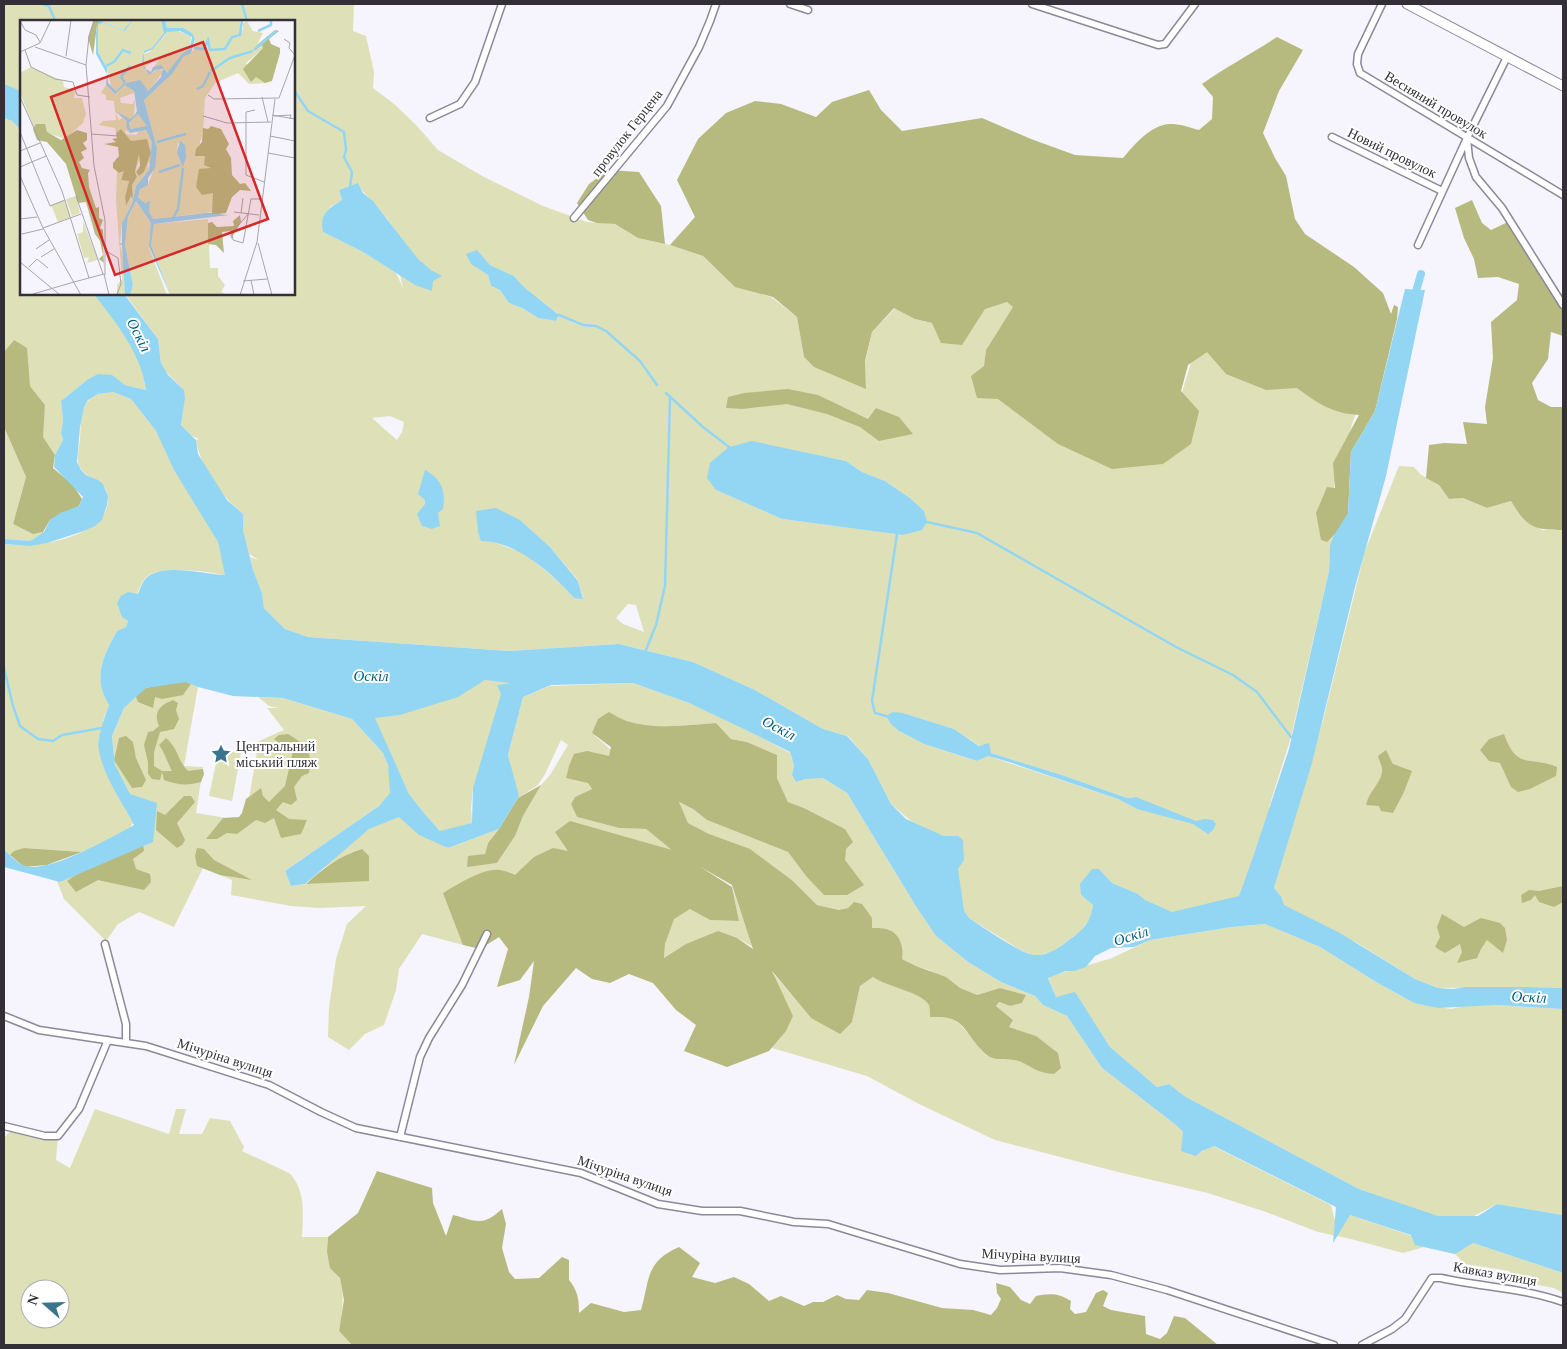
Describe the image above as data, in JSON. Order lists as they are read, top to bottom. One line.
{"streets":{"street":["Весняний провулок","провулок Герцена","Новий провулок","Мічуріна вулиця","Кавказ вулиця"]},"water":["Оскіл"],"places":{"place":["Центральний міський пляж"]},"north":"left"}
